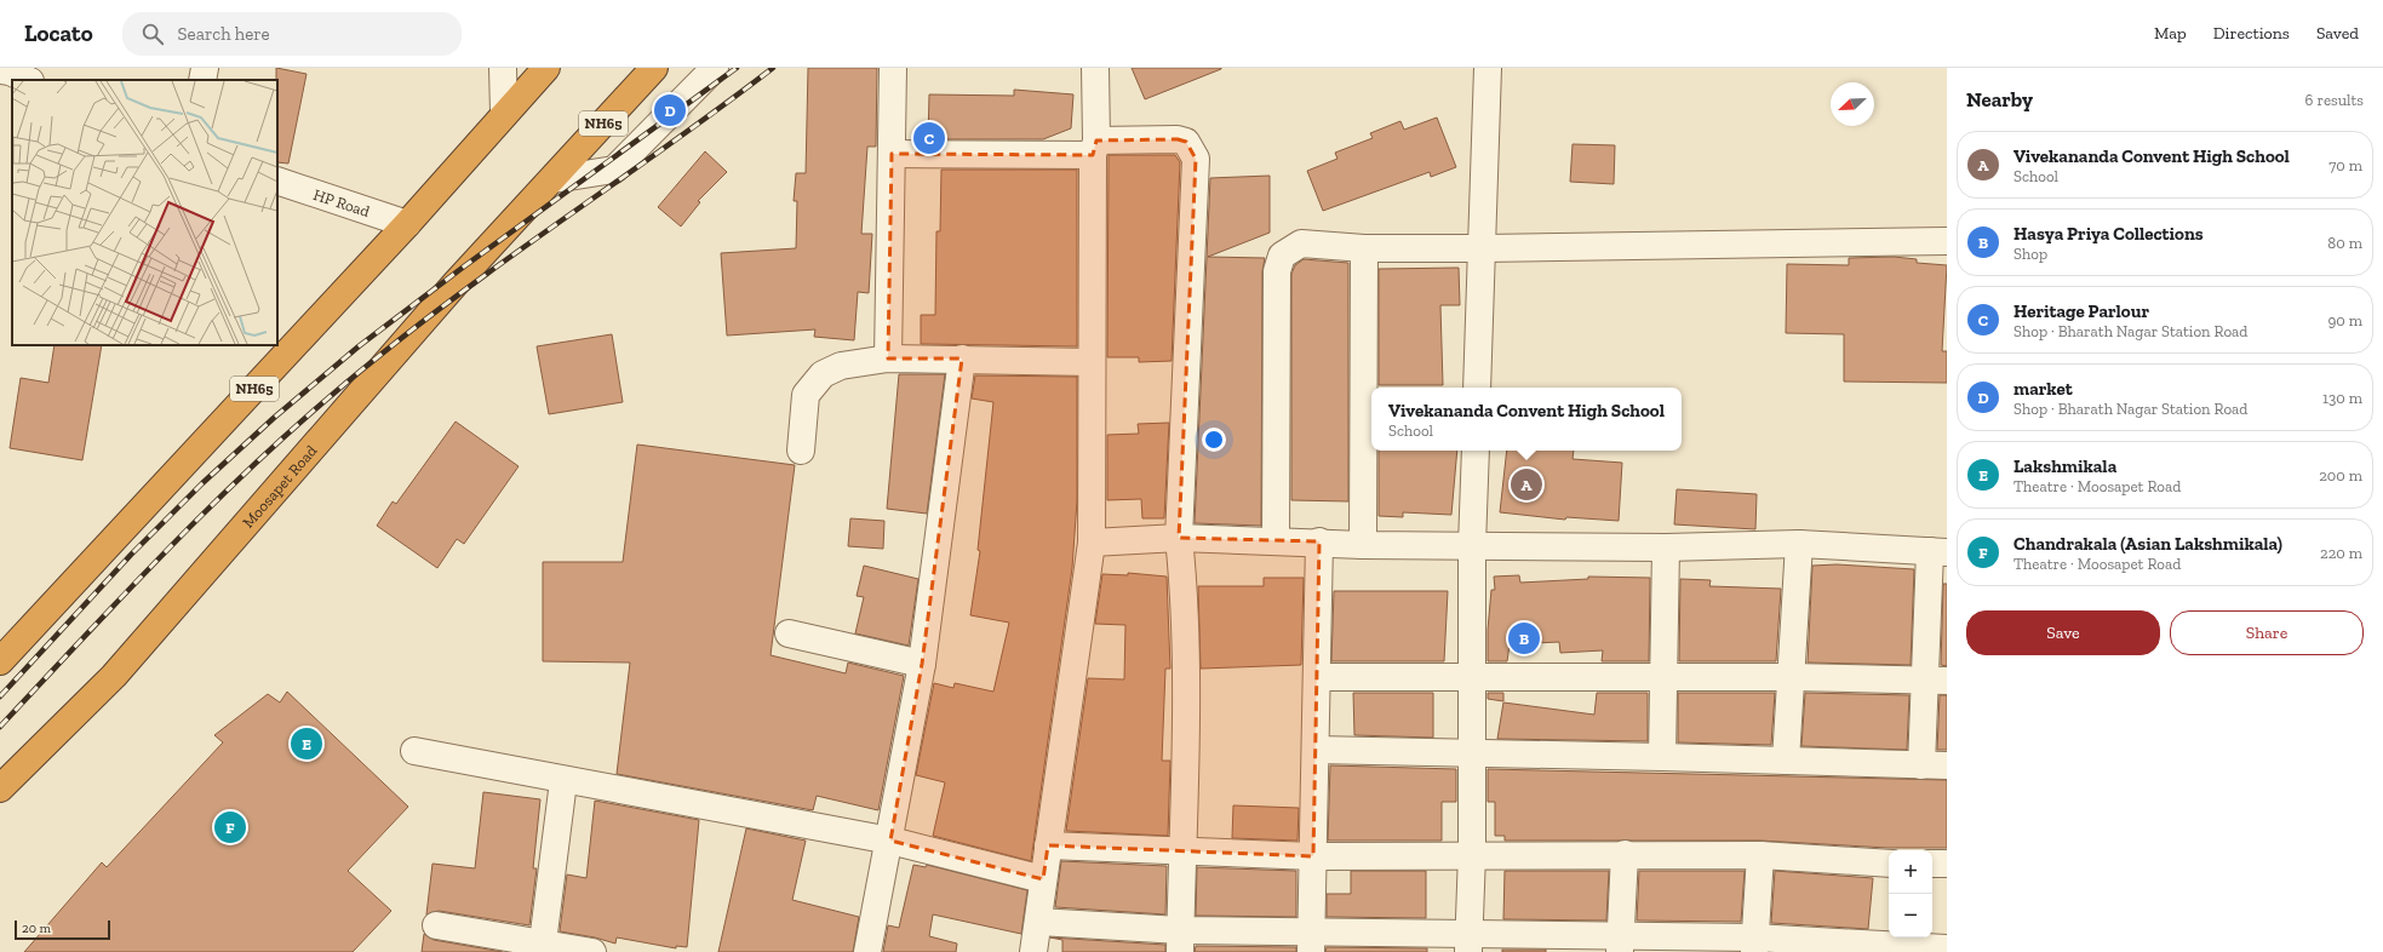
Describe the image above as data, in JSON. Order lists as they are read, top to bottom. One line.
{"streets":{"highway":["NH65","Moosapet Road"],"street":["HP Road"]},"crossings":[["NH65","HP Road"],["NH65","Moosapet Road"]],"scale_bar":"20 m","north":"bottom left","page":{"header":"Locato","search":"Search here","nav":["Map","Directions","Saved"],"heading":["Nearby","6 results"],"pins":["D","C","A","B","E","F"],"list":[{"mark":"A","name":"Vivekananda Convent High School","note":"School","value":"70 m"},{"mark":"B","name":"Hasya Priya Collections","note":"Shop","value":"80 m"},{"mark":"C","name":"Heritage Parlour","note":"Shop · Bharath Nagar Station Road","value":"90 m"},{"mark":"D","name":"market","note":"Shop · Bharath Nagar Station Road","value":"130 m"},{"mark":"E","name":"Lakshmikala","note":"Theatre · Moosapet Road","value":"200 m"},{"mark":"F","name":"Chandrakala (Asian Lakshmikala)","note":"Theatre · Moosapet Road","value":"220 m"}],"popup":["Vivekananda Convent High School","School"],"buttons":["Save","Share"],"map_buttons":["+","−"],"scale":"20 m"}}
